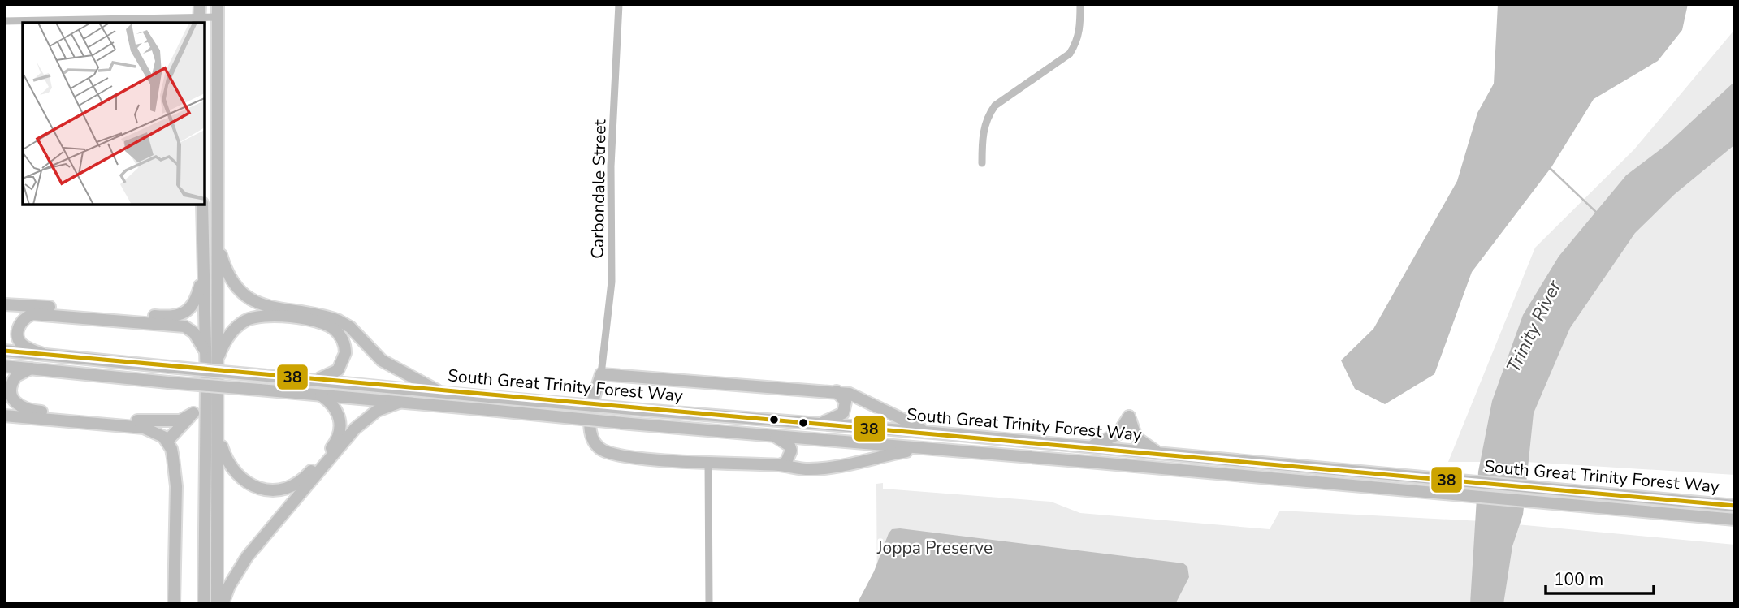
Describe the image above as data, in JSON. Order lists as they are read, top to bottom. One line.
{"streets":{"main road":["South Great Trinity Forest Way"],"street":["Carbondale Street"]},"water":["Trinity River"],"parks":["Joppa Preserve"],"lines":["transit line 38"],"scale_bar":"100 m"}
